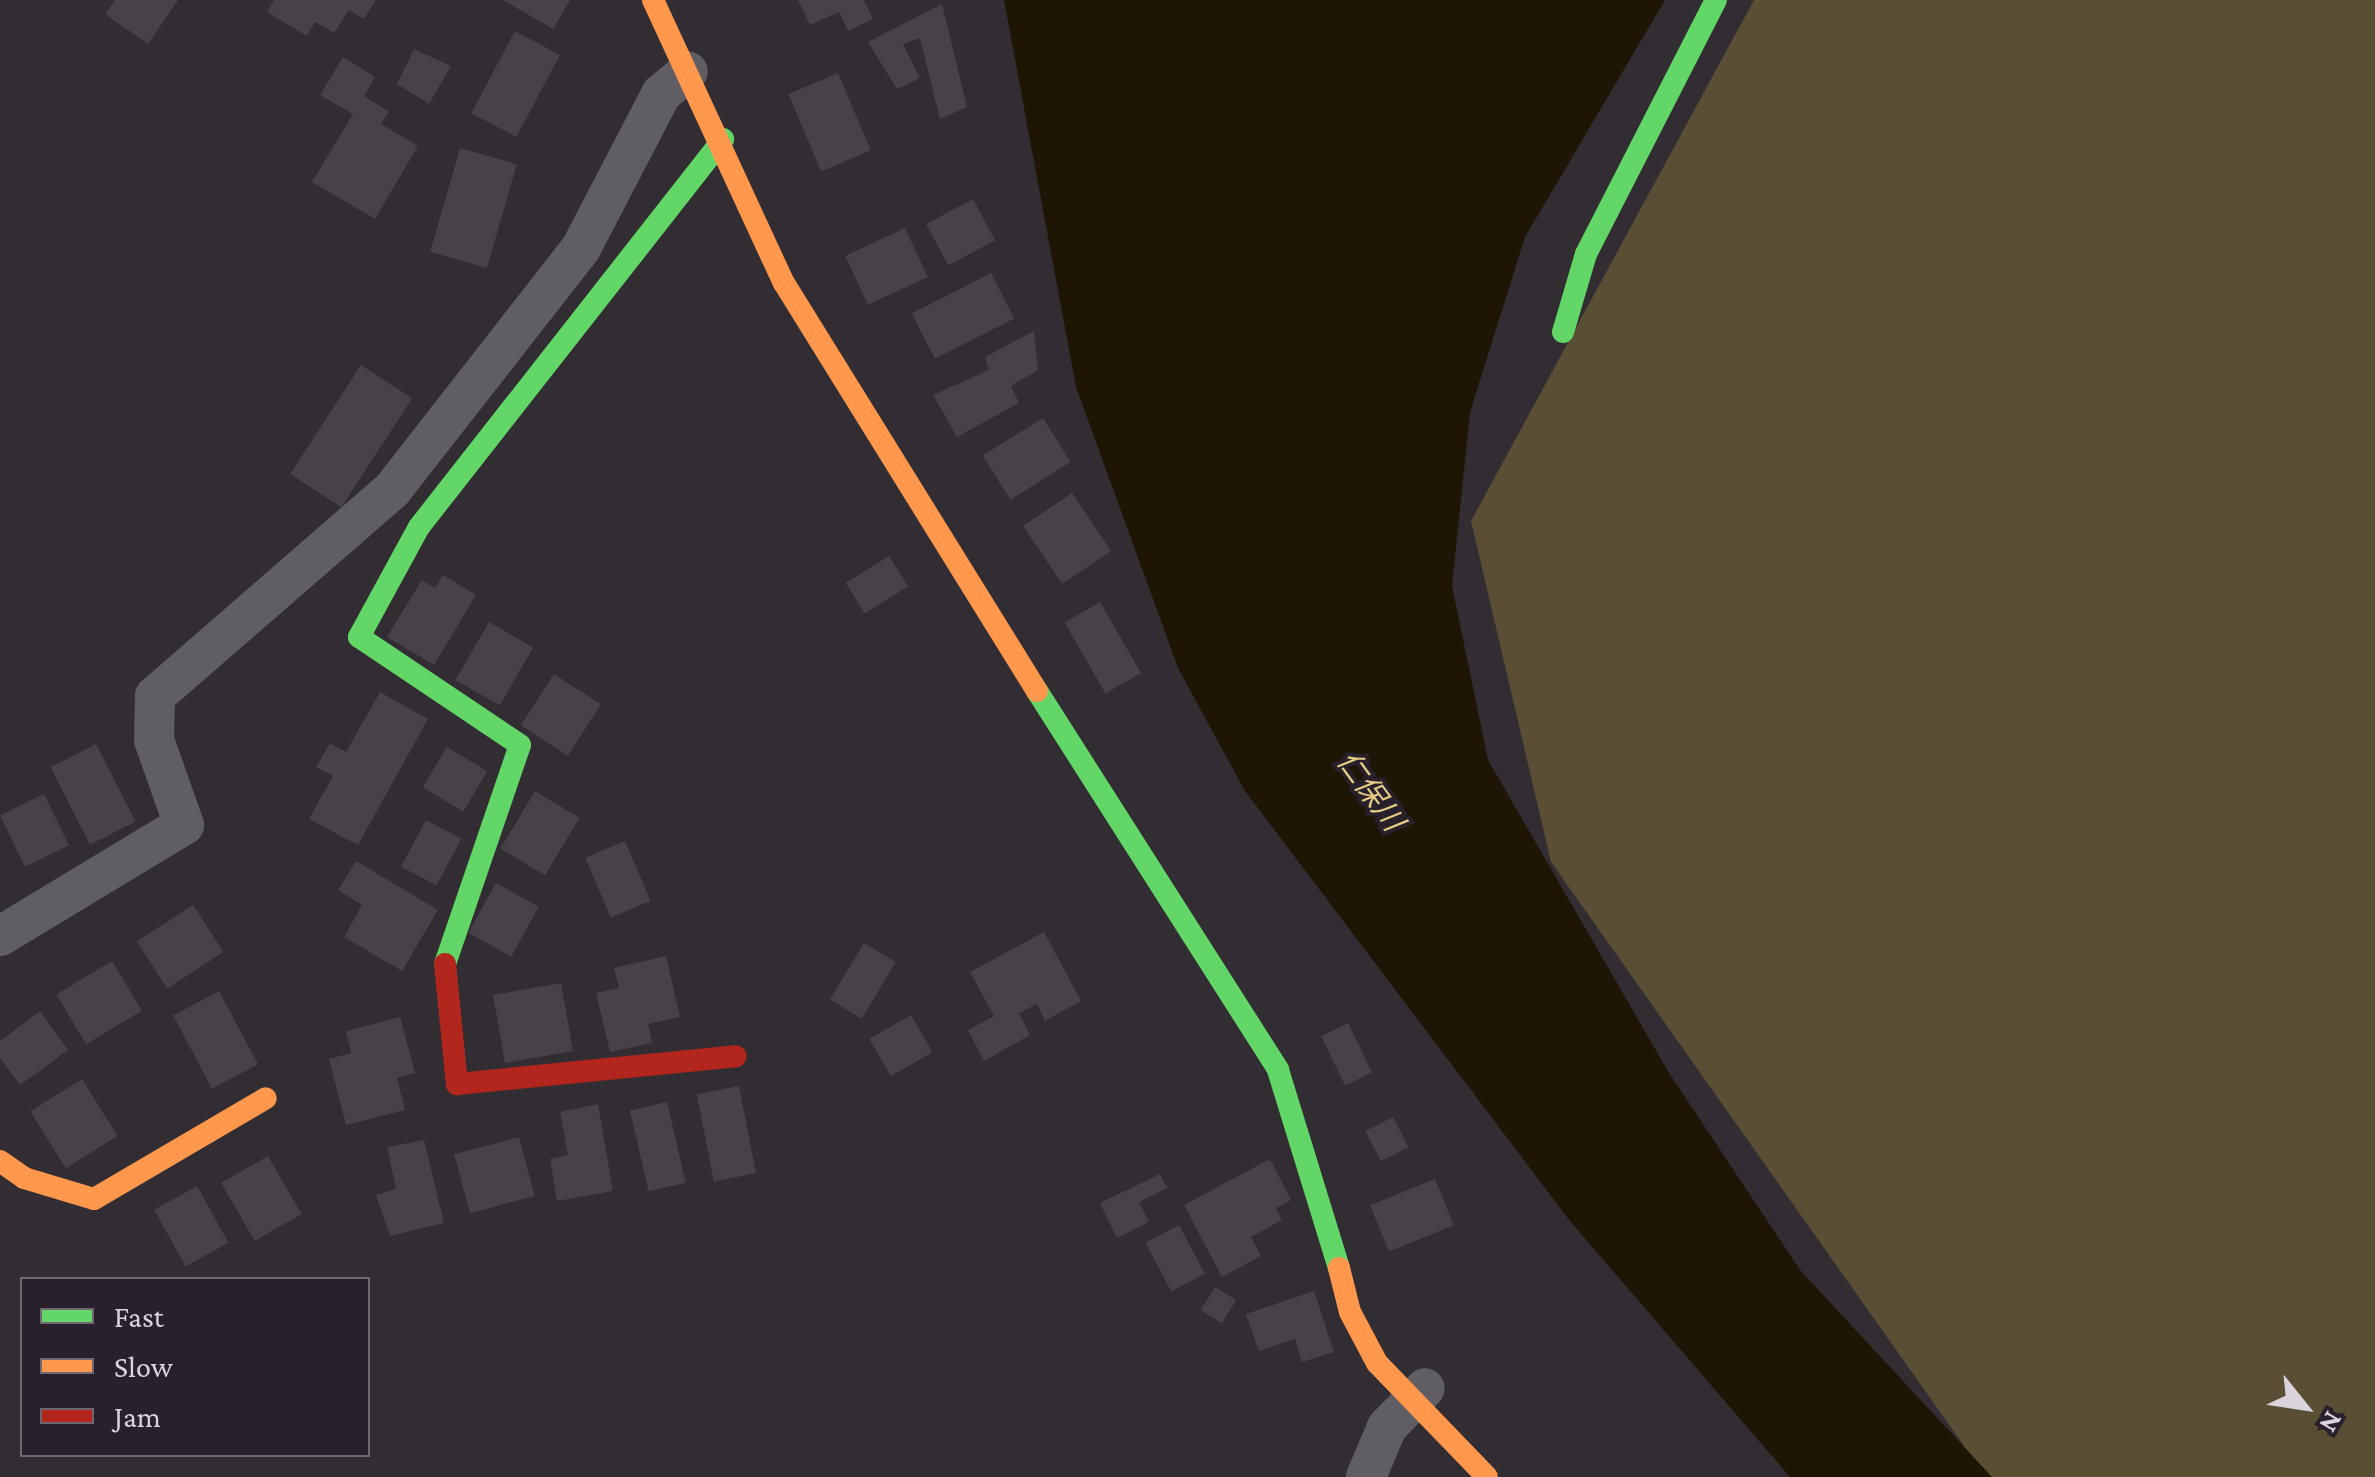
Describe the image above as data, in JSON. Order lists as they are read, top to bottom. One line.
{"water":["仁保川"],"legend":["Fast","Slow","Jam"],"north":"bottom right"}
